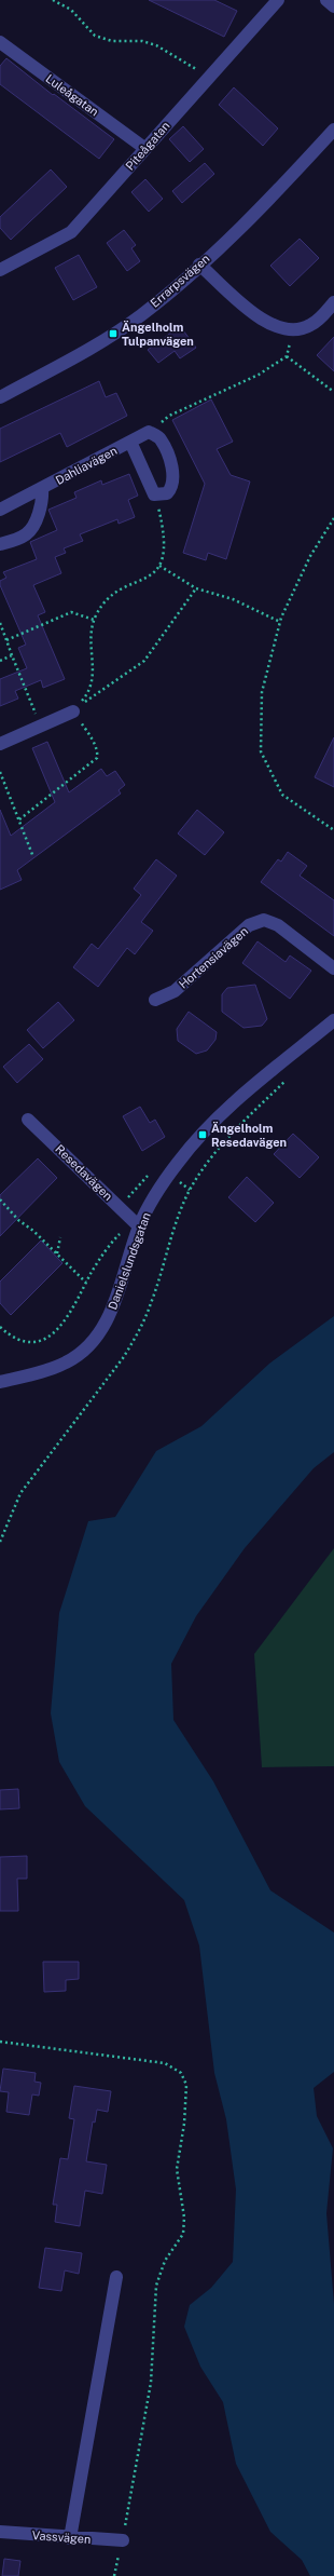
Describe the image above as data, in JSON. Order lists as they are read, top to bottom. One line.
{"streets":{"street":["Luleågatan","Piteågatan","Errarpsvägen","Dahliavägen","Hortensiavägen","Resedavägen","Danielslundsgatan","Vassvägen"]},"crossings":[["Luleågatan","Piteågatan"],["Resedavägen","Danielslundsgatan"]],"places":{"transit":["Ängelholm Tulpanvägen","Ängelholm Resedavägen"]}}
